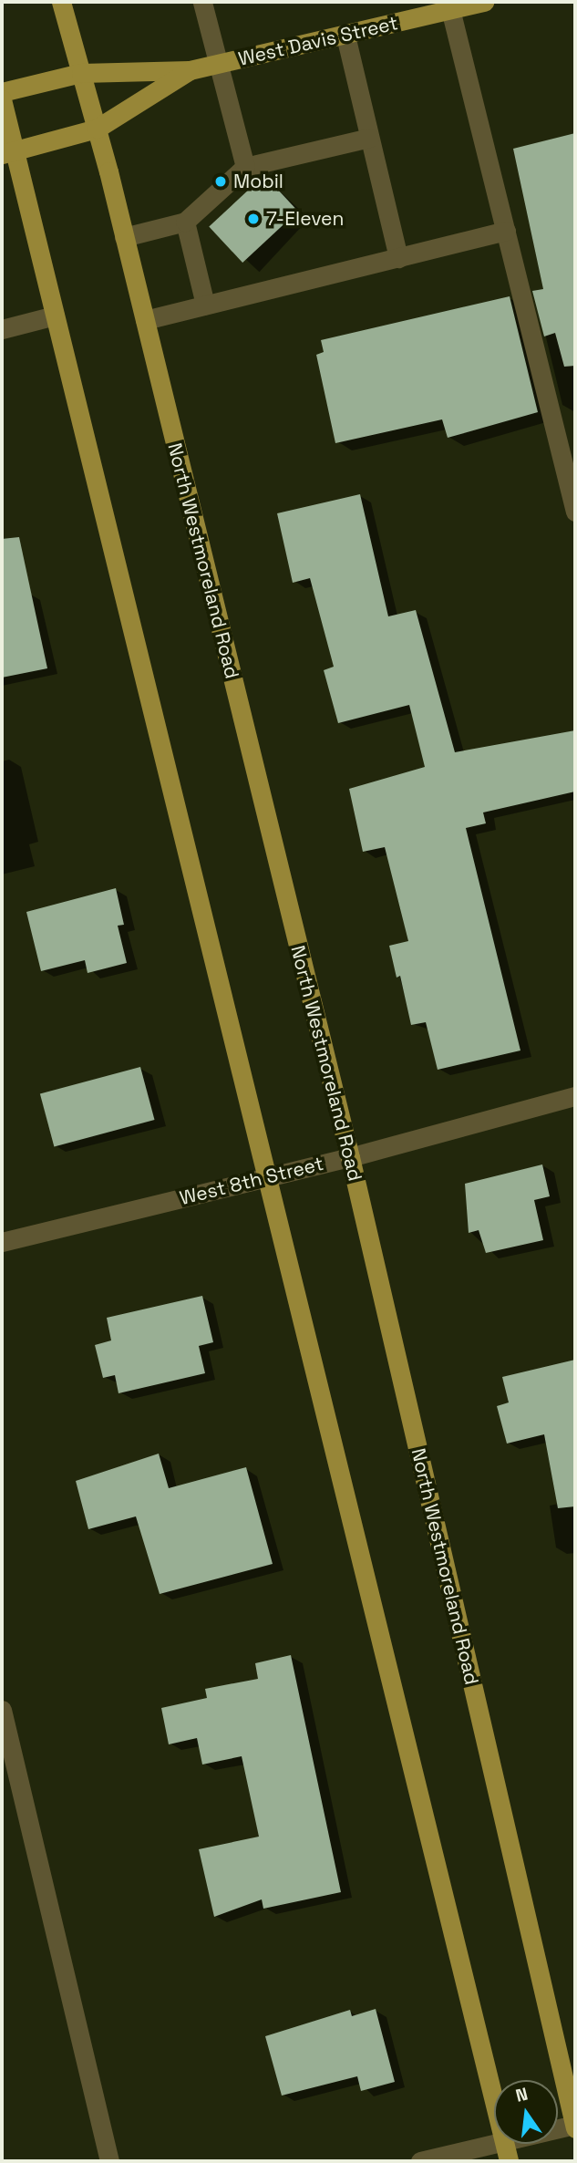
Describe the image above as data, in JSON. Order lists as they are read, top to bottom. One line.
{"streets":{"main road":["West Davis Street","North Westmoreland Road"],"street":["West 8th Street"]},"crossings":[["West Davis Street","North Westmoreland Road"],["North Westmoreland Road","West 8th Street"]],"places":["Mobil","7-Eleven"],"north":"top"}
